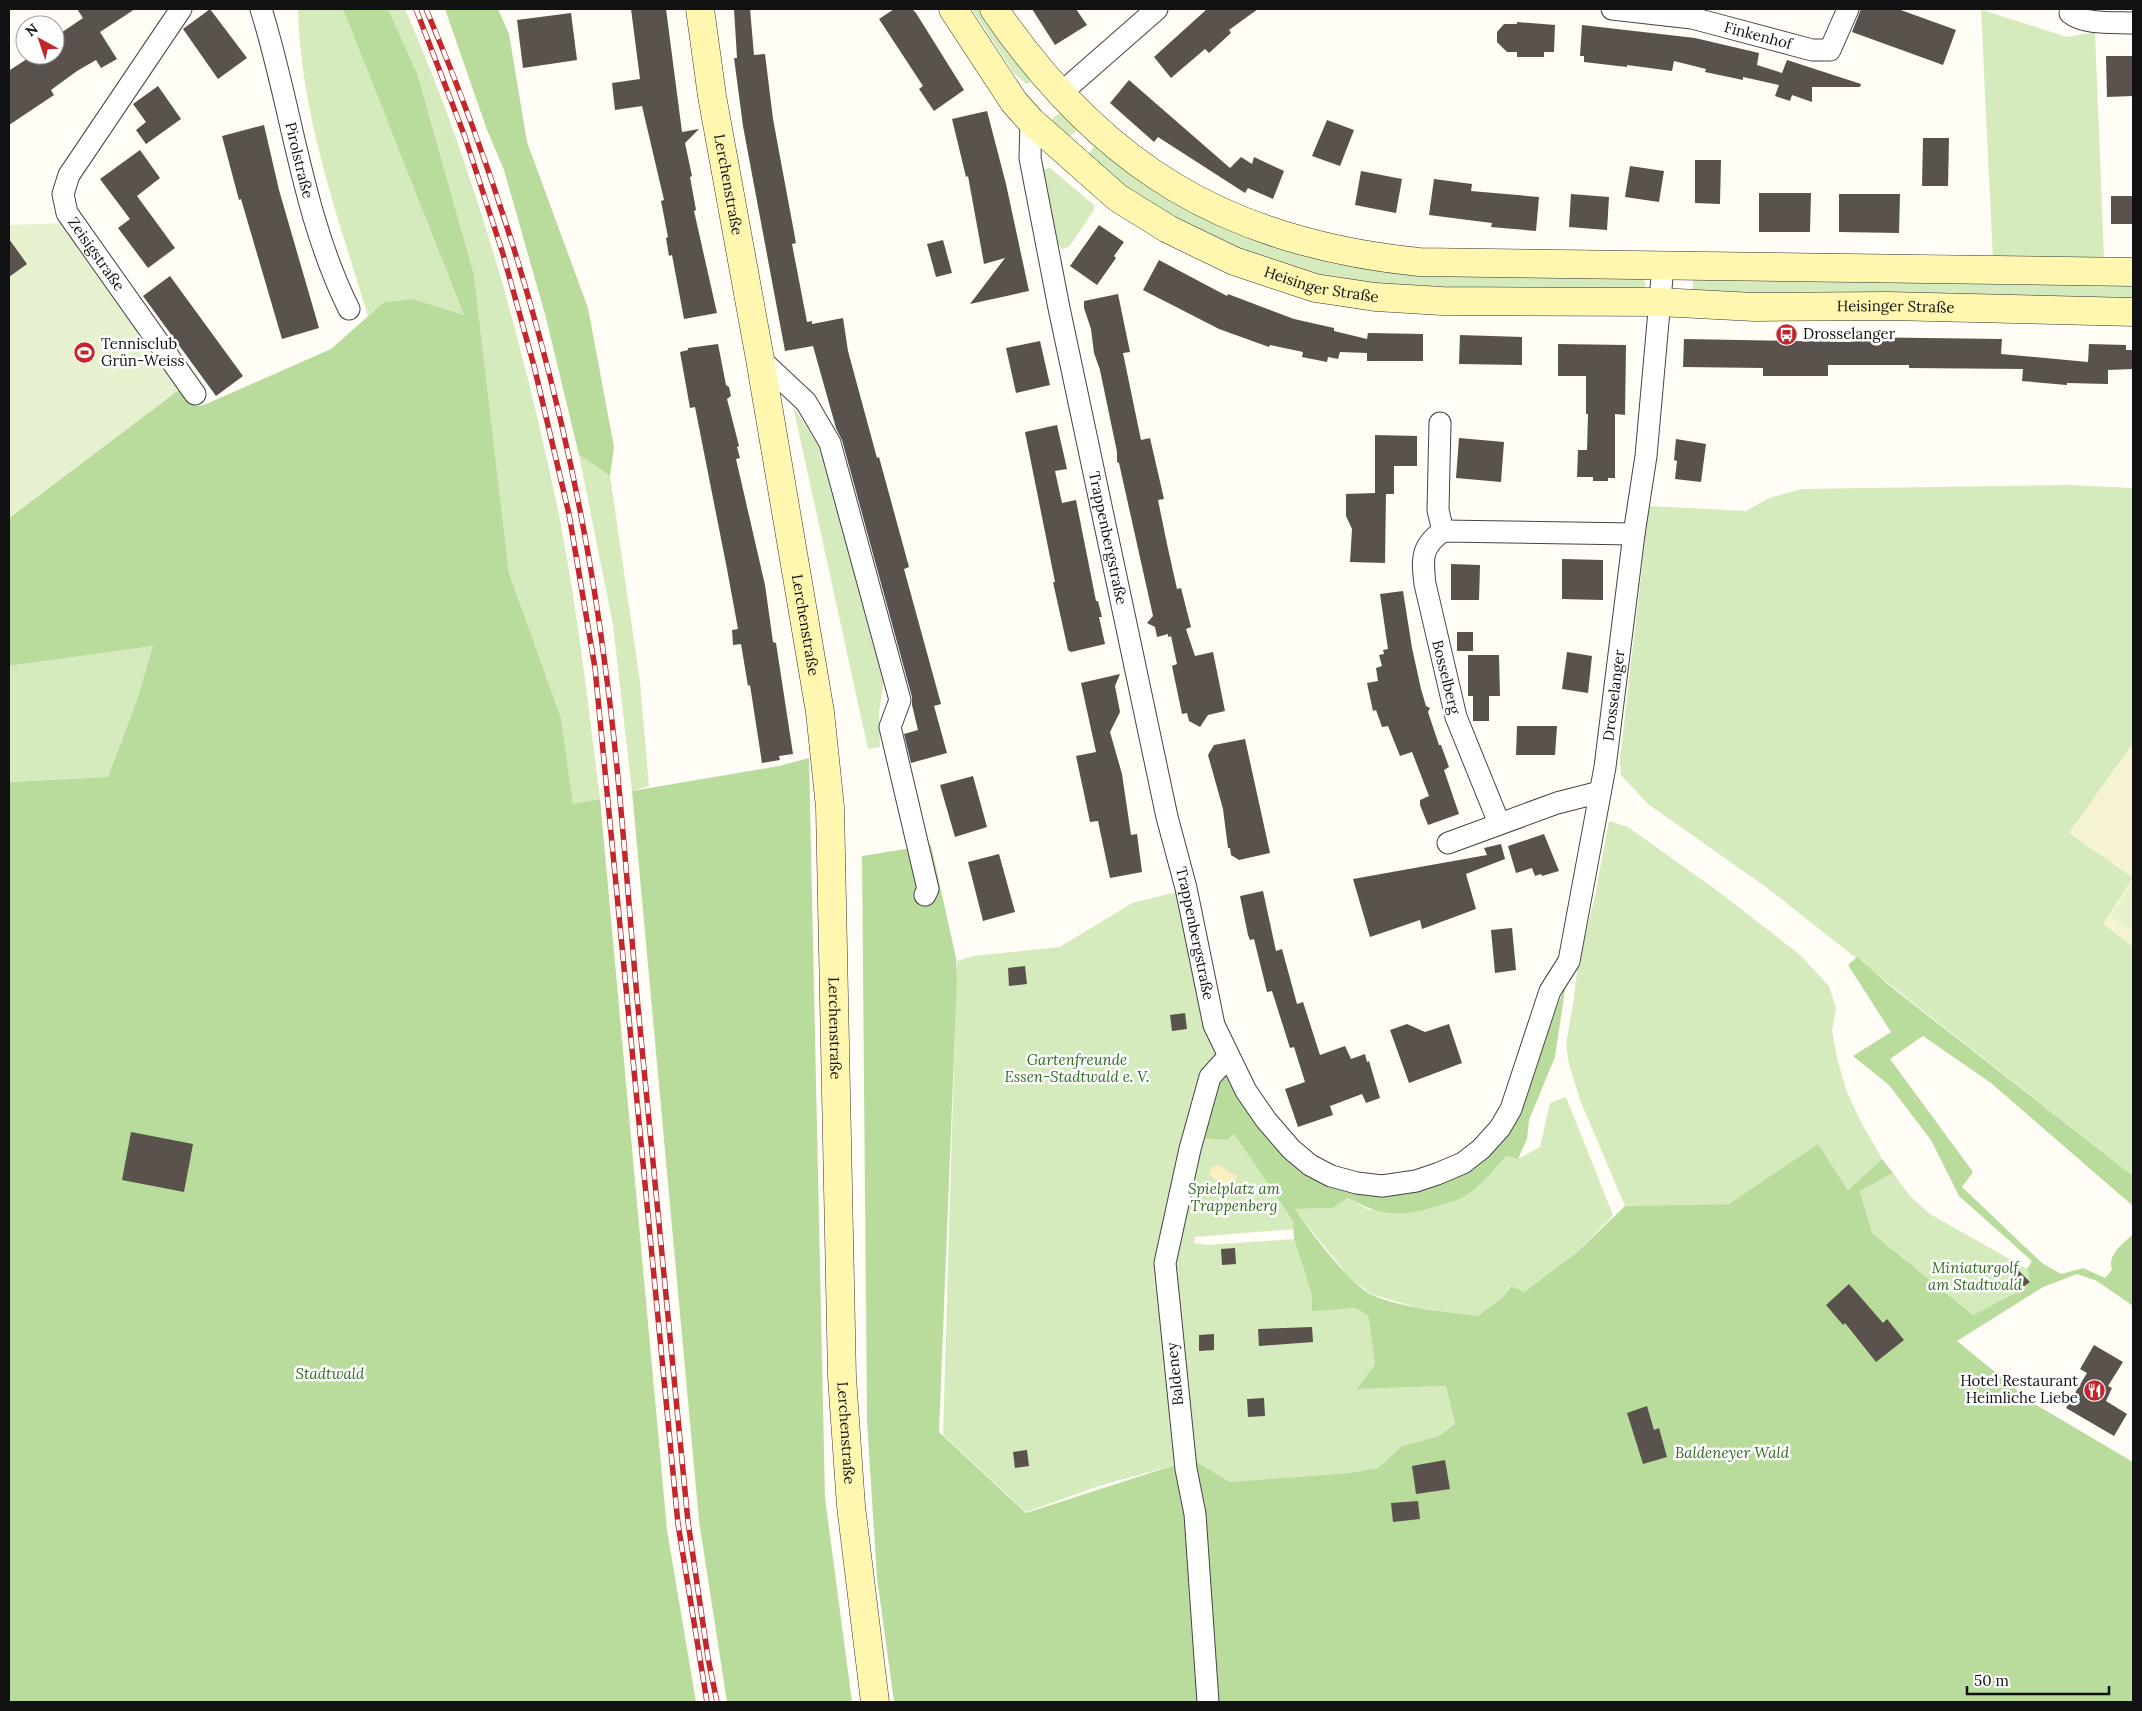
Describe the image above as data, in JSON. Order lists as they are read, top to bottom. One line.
{"streets":{"main road":["Lerchenstraße","Heisinger Straße"],"street":["Finkenhof","Pirolstraße","Zeisigstraße","Trappenbergstraße","Bosselberg","Drosselanger","Baldeney"]},"crossings":[["Heisinger Straße","Trappenbergstraße"],["Heisinger Straße","Drosselanger"],["Trappenbergstraße","Drosselanger"],["Trappenbergstraße","Baldeney"]],"parks":["Gartenfreunde Essen-Stadtwald e. V.","Spielplatz am Trappenberg","Miniaturgolf am Stadtwald","Stadtwald","Baldeneyer Wald"],"places":{"bus stop":["Drosselanger"],"sports":["Tennisclub Grün-Weiss"],"restaurant":["Hotel Restaurant Heimliche Liebe"]},"scale_bar":"50 m","north":"top left"}
